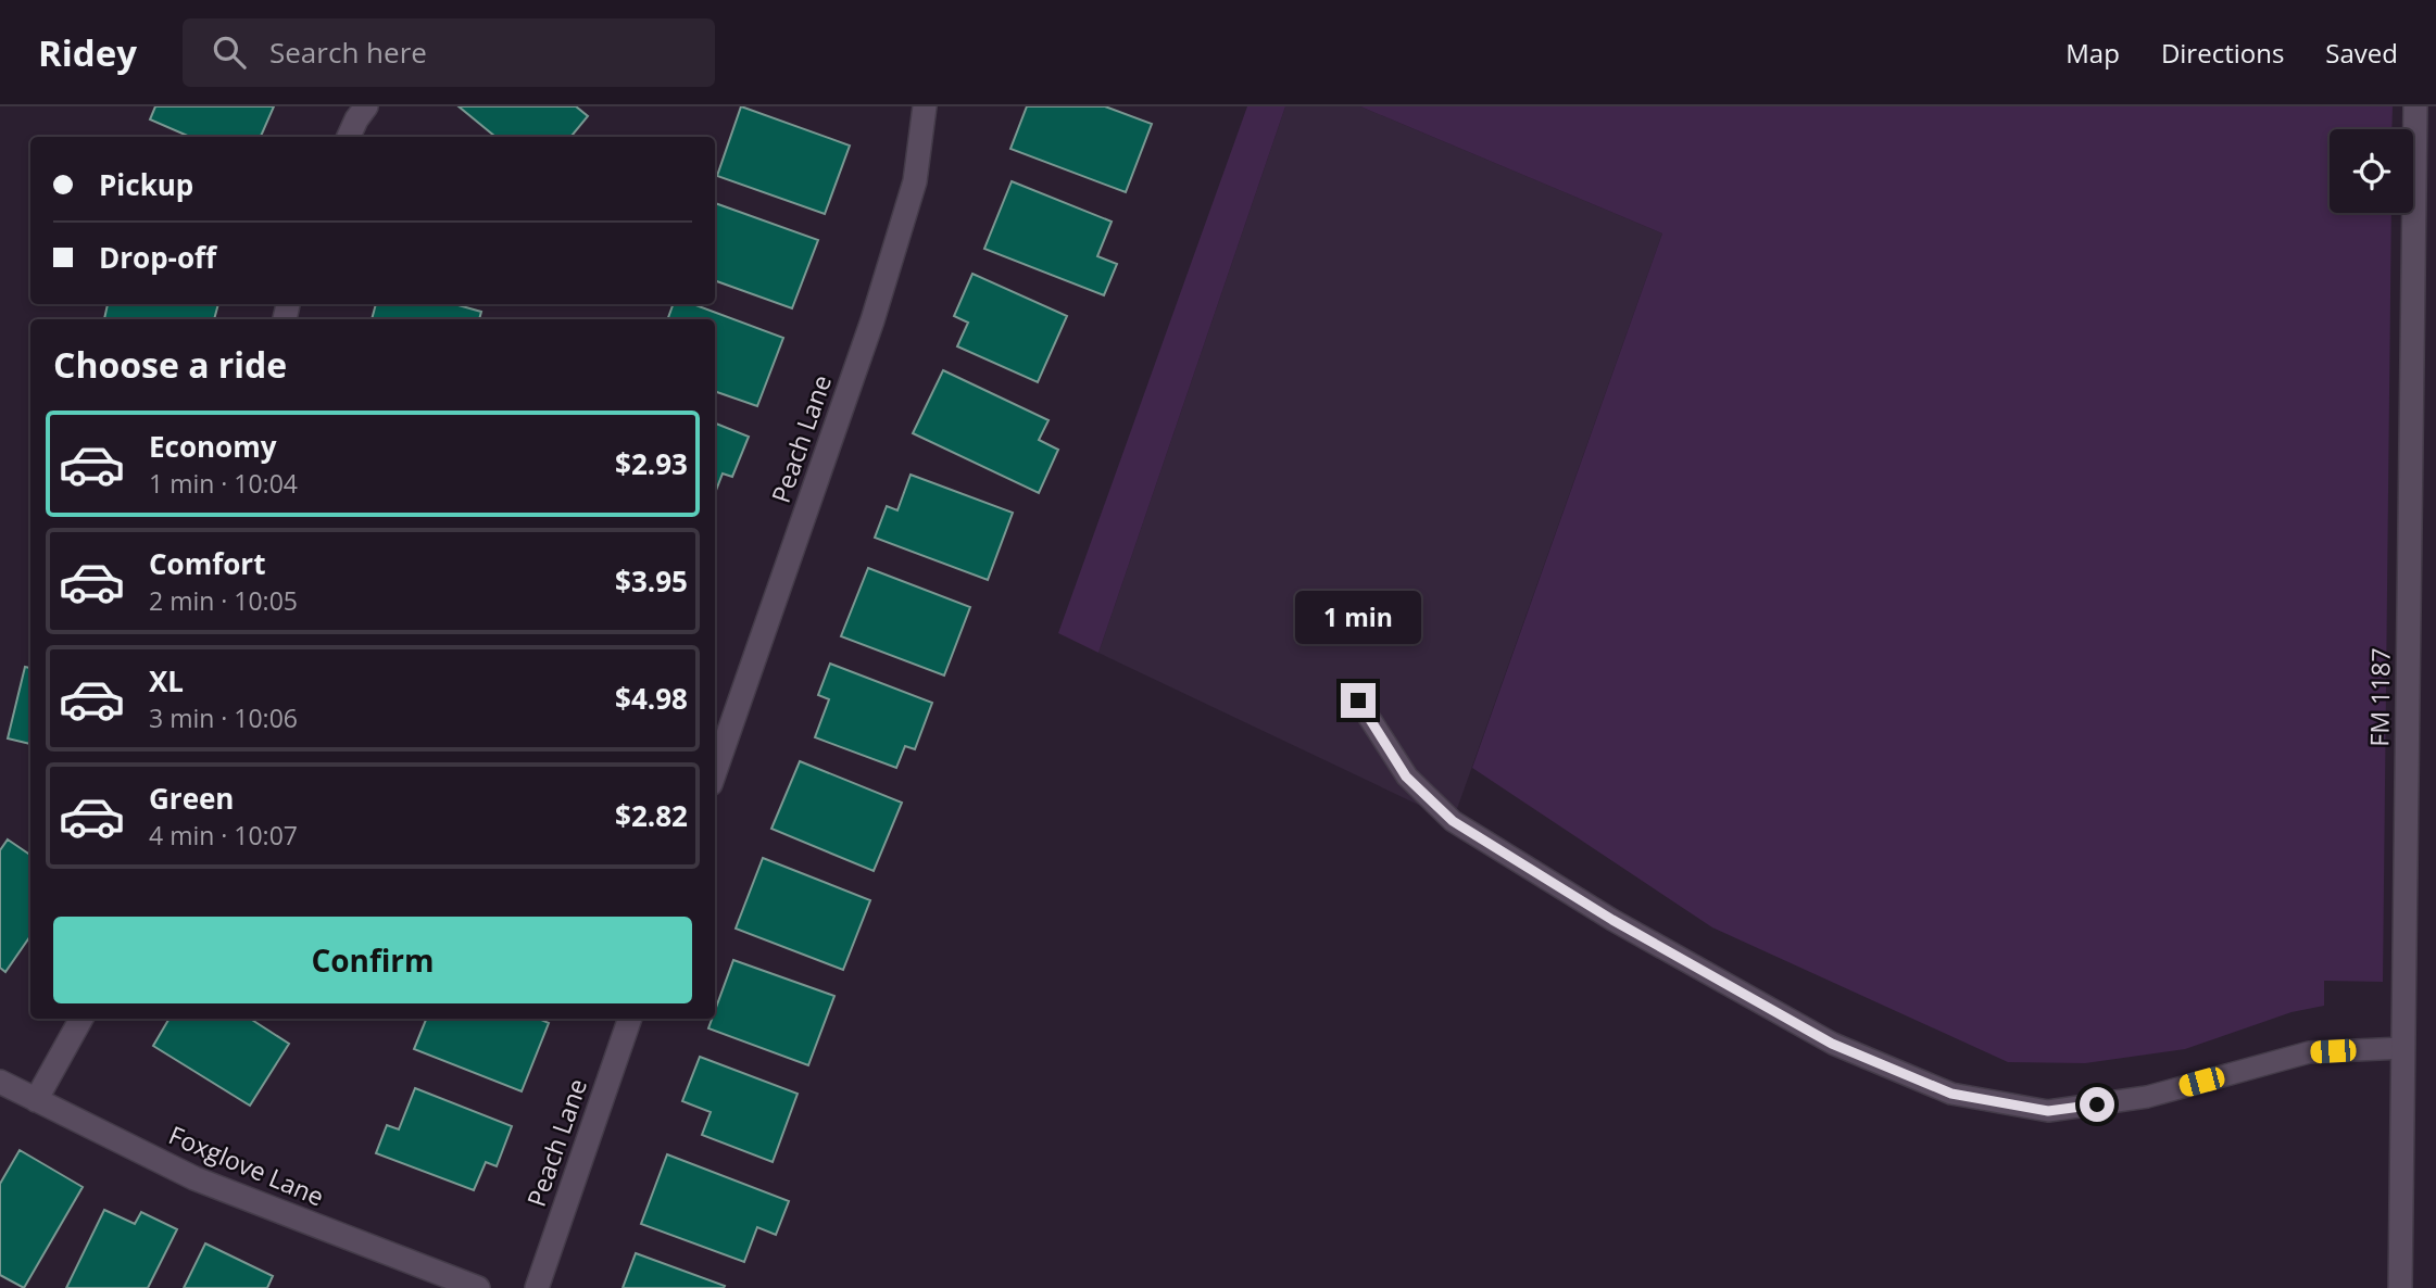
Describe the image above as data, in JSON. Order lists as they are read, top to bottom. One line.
{"streets":{"street":["Peach Lane","FM 1187","Foxglove Lane"]},"page":{"header":"Ridey","search":"Search here","nav":["Map","Directions","Saved"],"banner":["Pickup","Drop-off"],"heading":"Choose a ride","list":[{"name":"Economy","note":"1 min · 10:04","value":"$2.93"},{"name":"Comfort","note":"2 min · 10:05","value":"$3.95"},{"name":"XL","note":"3 min · 10:06","value":"$4.98"},{"name":"Green","note":"4 min · 10:07","value":"$2.82"}],"bubble":"1 min","buttons":"Confirm"}}
